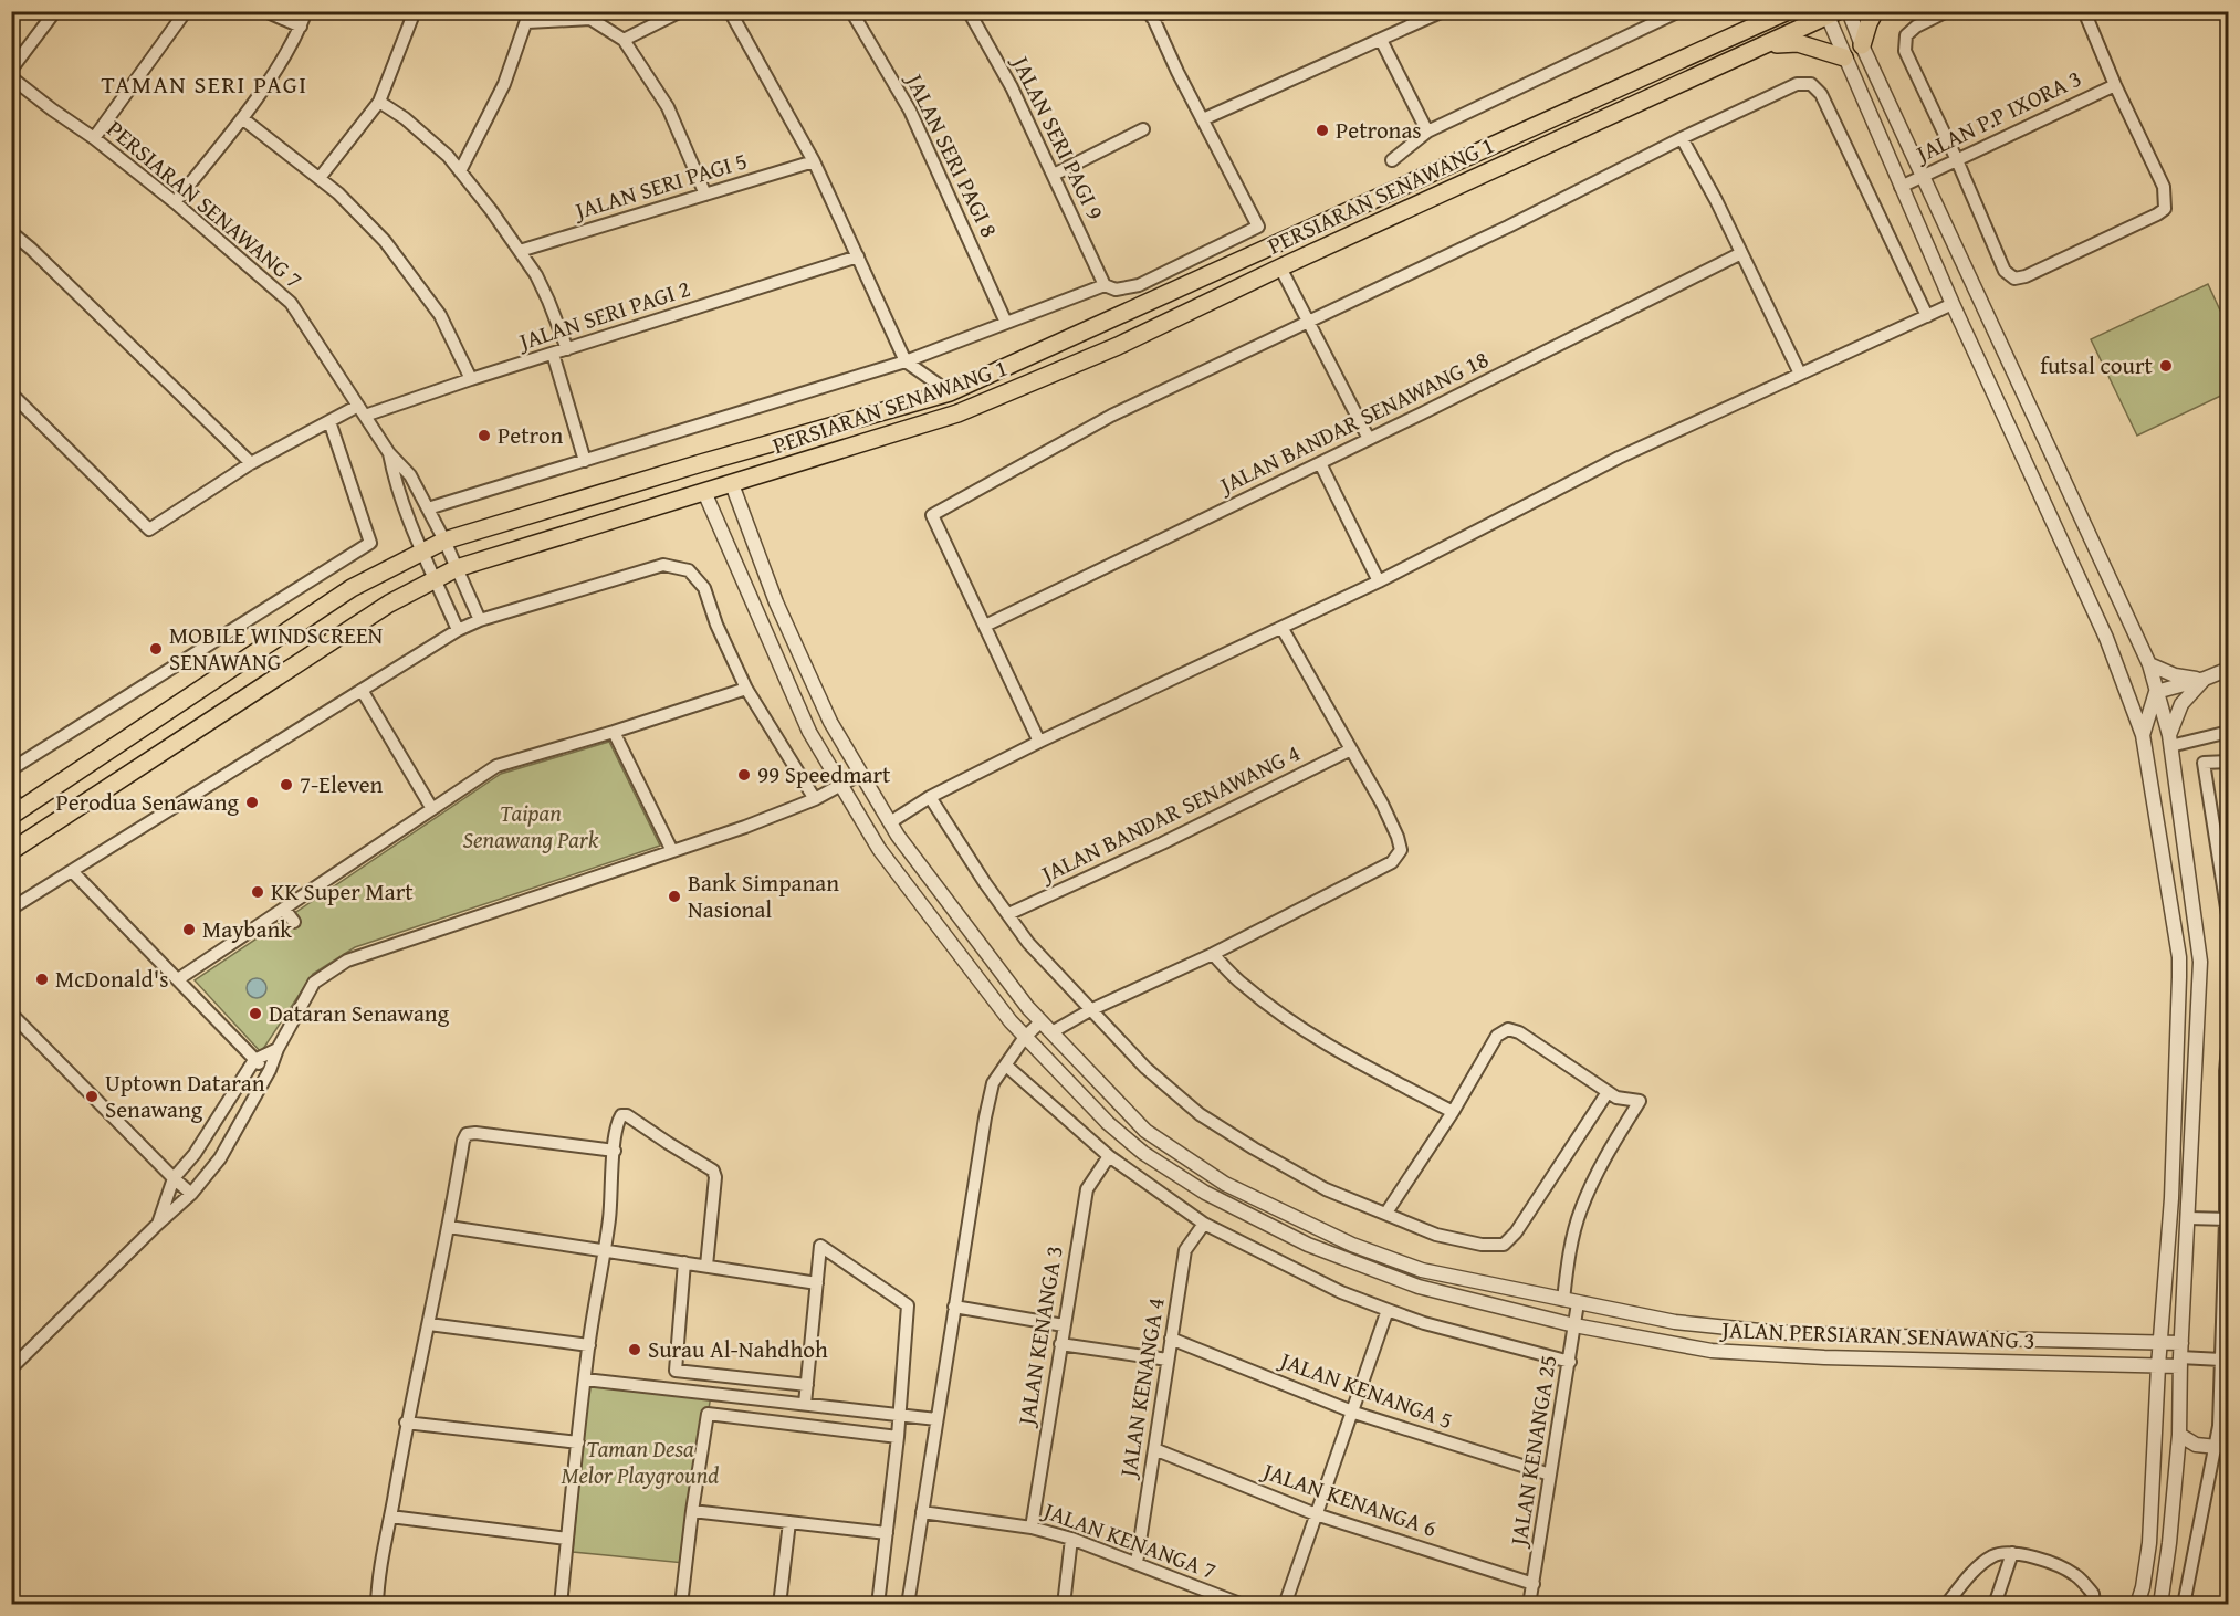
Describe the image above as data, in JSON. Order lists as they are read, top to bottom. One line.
{"streets":{"main road":["PERSIARAN SENAWANG 1"],"street":["JALAN P.P IXORA 3","JALAN SERI PAGI 9","JALAN SERI PAGI 8","JALAN SERI PAGI 5","PERSIARAN SENAWANG 7","JALAN SERI PAGI 2","JALAN BANDAR SENAWANG 18","JALAN BANDAR SENAWANG 4","JALAN KENANGA 3","JALAN PERSIARAN SENAWANG 3","JALAN KENANGA 4","JALAN KENANGA 5","JALAN KENANGA 25","JALAN KENANGA 6","JALAN KENANGA 7"]},"crossings":[["PERSIARAN SENAWANG 1","JALAN PERSIARAN SENAWANG 3"],["PERSIARAN SENAWANG 7","JALAN SERI PAGI 2"],["JALAN KENANGA 3","JALAN KENANGA 7"],["JALAN PERSIARAN SENAWANG 3","JALAN KENANGA 25"],["JALAN KENANGA 4","JALAN KENANGA 5"],["JALAN KENANGA 4","JALAN KENANGA 6"],["JALAN KENANGA 4","JALAN KENANGA 7"],["JALAN KENANGA 5","JALAN KENANGA 25"],["JALAN KENANGA 25","JALAN KENANGA 6"]],"districts":["TAMAN SERI PAGI"],"parks":["Taipan Senawang Park","Taman Desa Melor Playground"],"places":["Petronas","futsal court","Petron","MOBILE WINDSCREEN SENAWANG","99 Speedmart","7-Eleven","Perodua Senawang","KK Super Mart","Bank Simpanan Nasional","Maybank","McDonald's","Dataran Senawang","Uptown Dataran Senawang","Surau Al-Nahdhoh"]}
